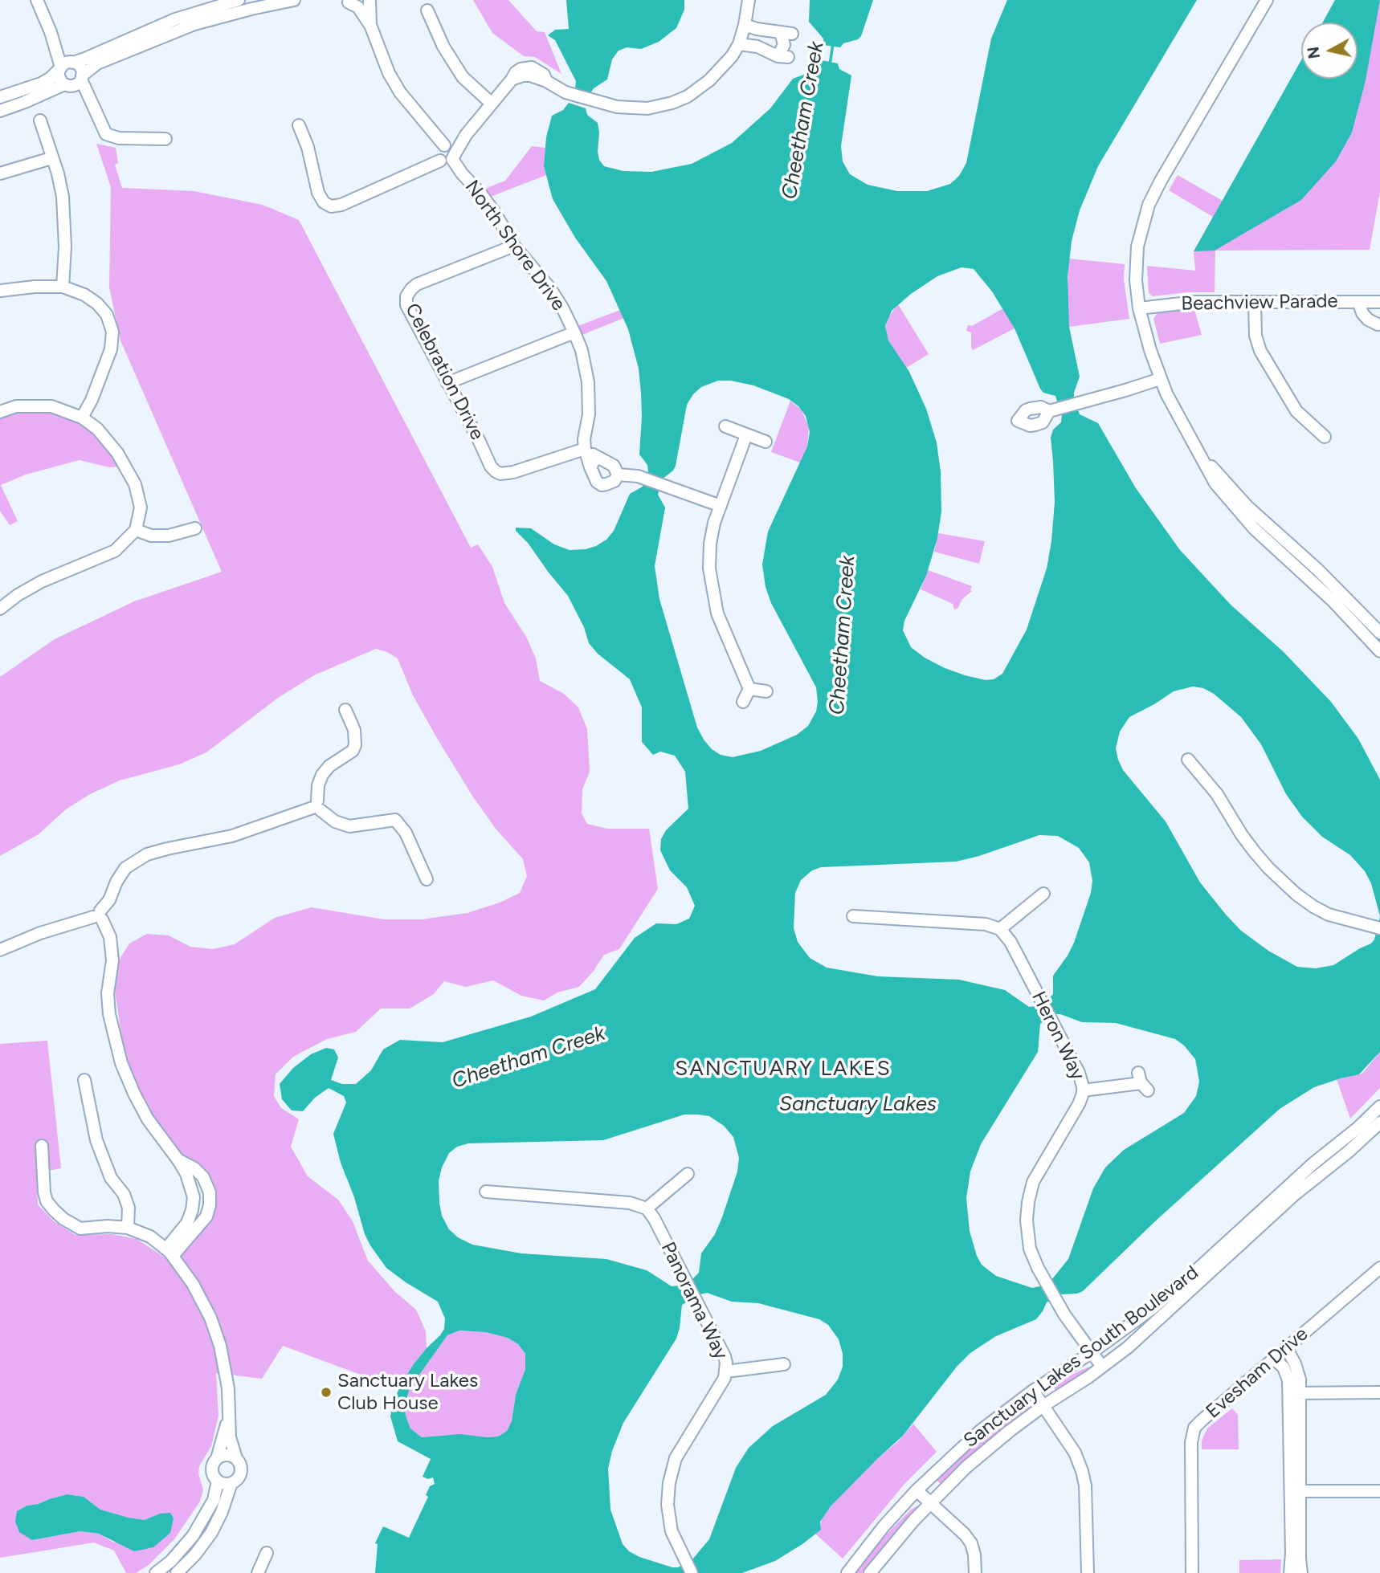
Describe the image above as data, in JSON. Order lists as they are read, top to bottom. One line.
{"streets":{"street":["North Shore Drive","Beachview Parade","Celebration Drive","Heron Way","Panorama Way","Sanctuary Lakes South Boulevard","Evesham Drive"]},"crossings":[["North Shore Drive","Celebration Drive"],["Heron Way","Sanctuary Lakes South Boulevard"]],"districts":["SANCTUARY LAKES"],"water":["Cheetham Creek","Sanctuary Lakes"],"places":["Sanctuary Lakes Club House"],"north":"left"}
